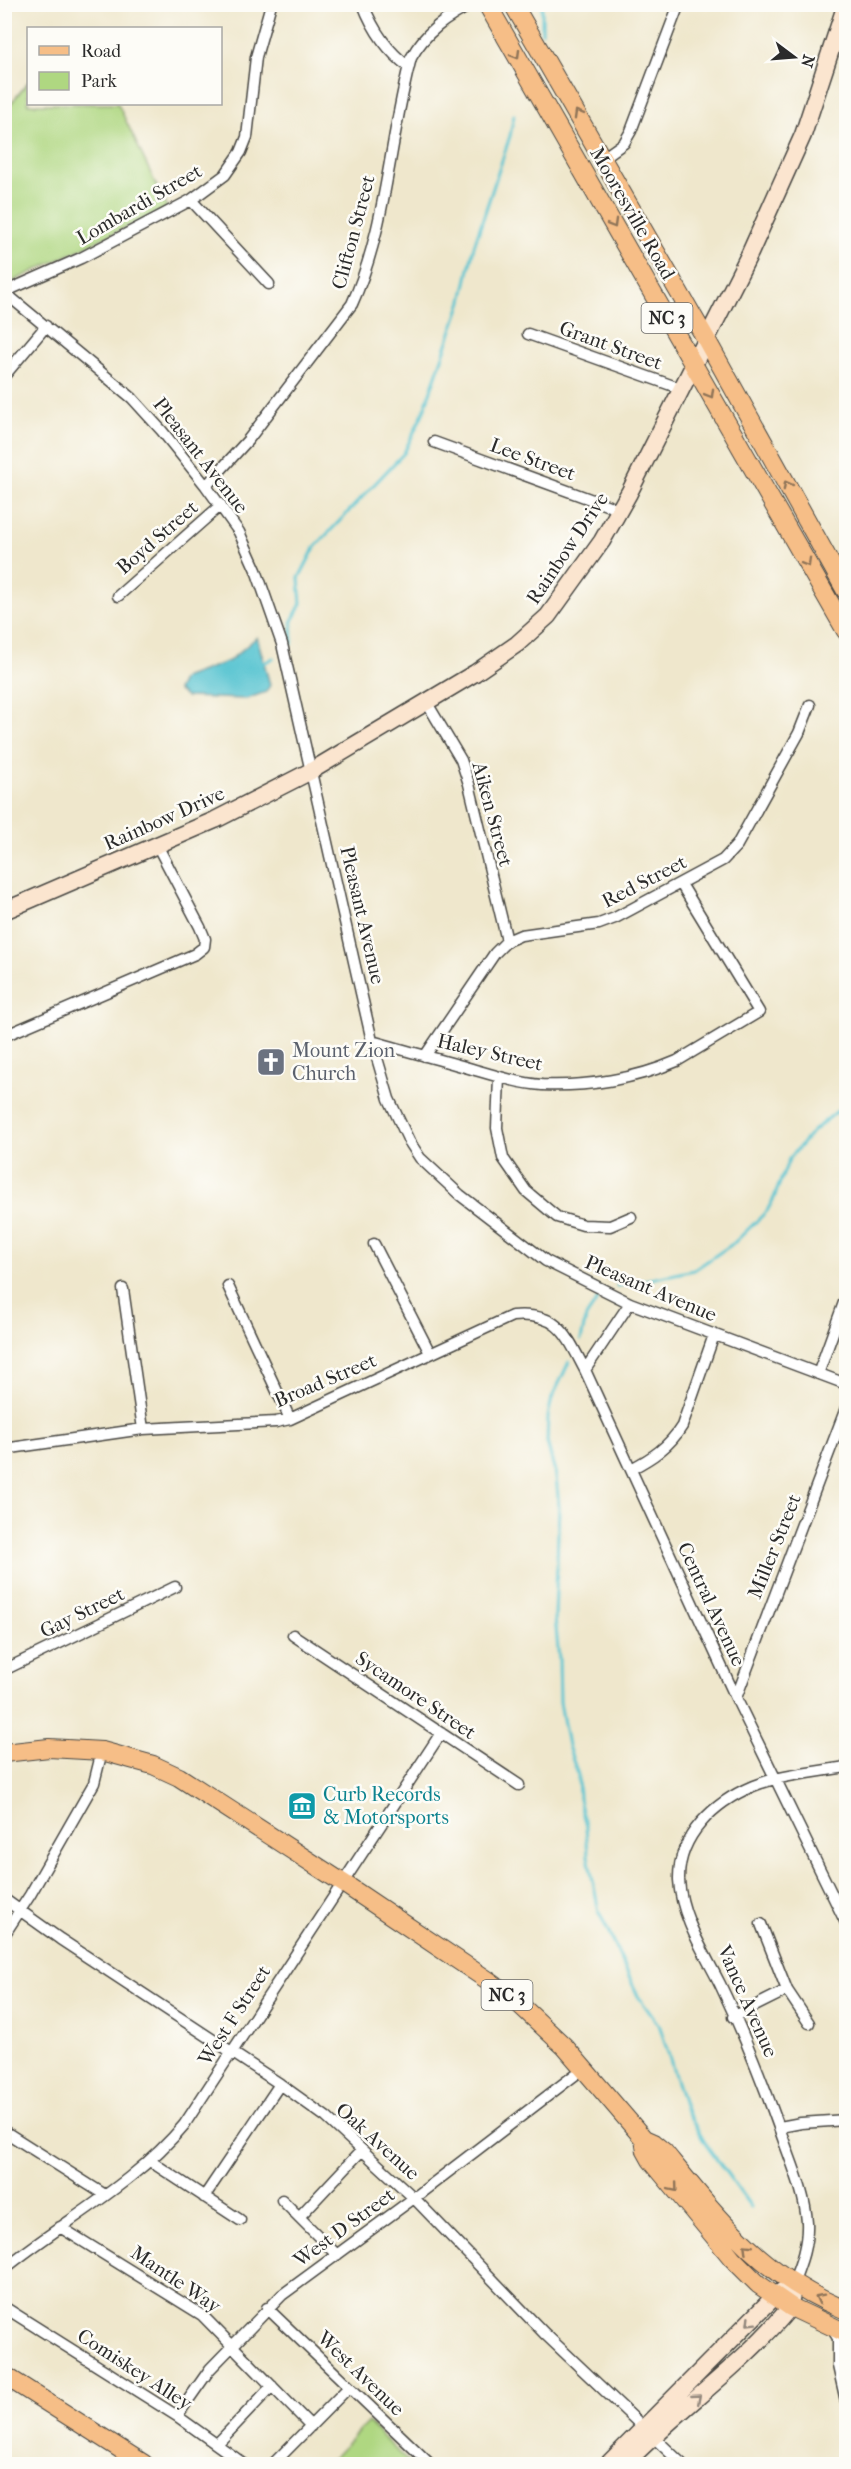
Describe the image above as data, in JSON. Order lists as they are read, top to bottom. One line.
{"streets":{"main road":["Mooresville Road","NC 3","Rainbow Drive"],"street":["Lombardi Street","Clifton Street","Grant Street","Pleasant Avenue","Lee Street","Boyd Street","Aiken Street","Red Street","Haley Street","Broad Street","Miller Street","Central Avenue","Gay Street","Sycamore Street","Vance Avenue","West F Street","Oak Avenue","West D Street","Mantle Way","Comiskey Alley","West Avenue"]},"crossings":[["Lombardi Street","Pleasant Avenue"],["Mooresville Road","Rainbow Drive"],["Clifton Street","Pleasant Avenue"],["NC 3","Vance Avenue"],["NC 3","West F Street"],["NC 3","West D Street"],["Grant Street","Rainbow Drive"],["Pleasant Avenue","Boyd Street"],["Pleasant Avenue","Rainbow Drive"],["Pleasant Avenue","Haley Street"],["Lee Street","Rainbow Drive"],["Rainbow Drive","Aiken Street"],["Aiken Street","Red Street"],["Red Street","Haley Street"],["Broad Street","Central Avenue"],["Miller Street","Central Avenue"],["Central Avenue","Vance Avenue"],["Sycamore Street","West F Street"],["West F Street","Oak Avenue"],["West F Street","Mantle Way"],["Oak Avenue","West D Street"],["West D Street","Mantle Way"],["West D Street","Comiskey Alley"],["West D Street","West Avenue"]],"places":{"church":["Mount Zion Church"],"museum":["Curb Records & Motorsports"]},"legend":["Road","Park"],"north":"right"}
